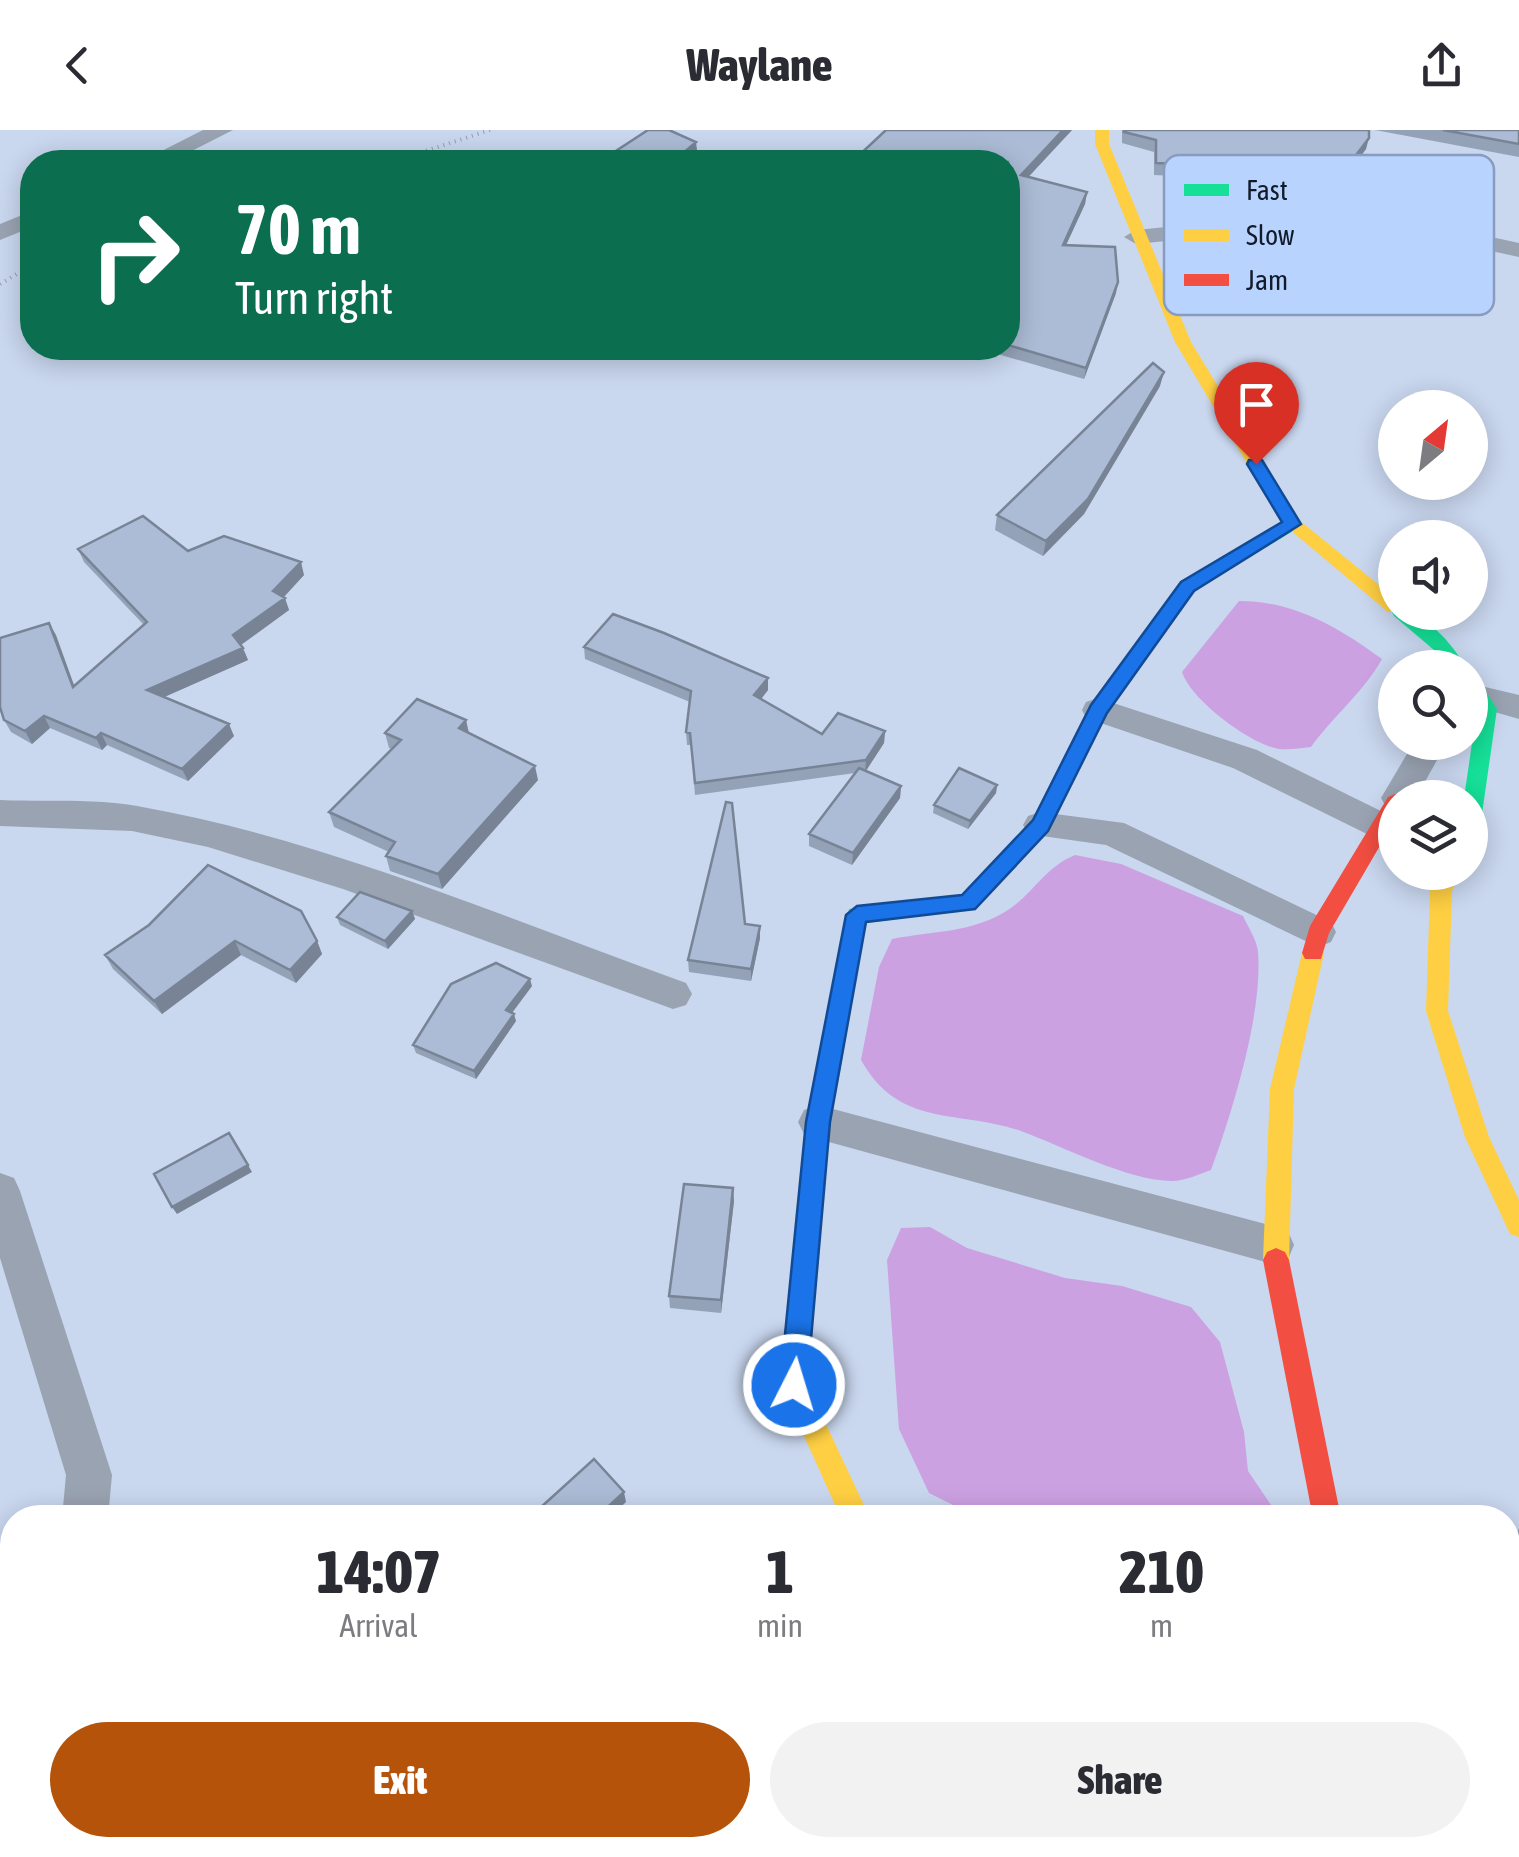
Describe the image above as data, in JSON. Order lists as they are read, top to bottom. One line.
{"legend":["Fast","Slow","Jam"],"north":"top right","page":{"header":"Waylane","turn":["70 m","Turn right"],"eta":["14:07","Arrival","1","min","210","m"],"buttons":["Exit","Share"]}}
